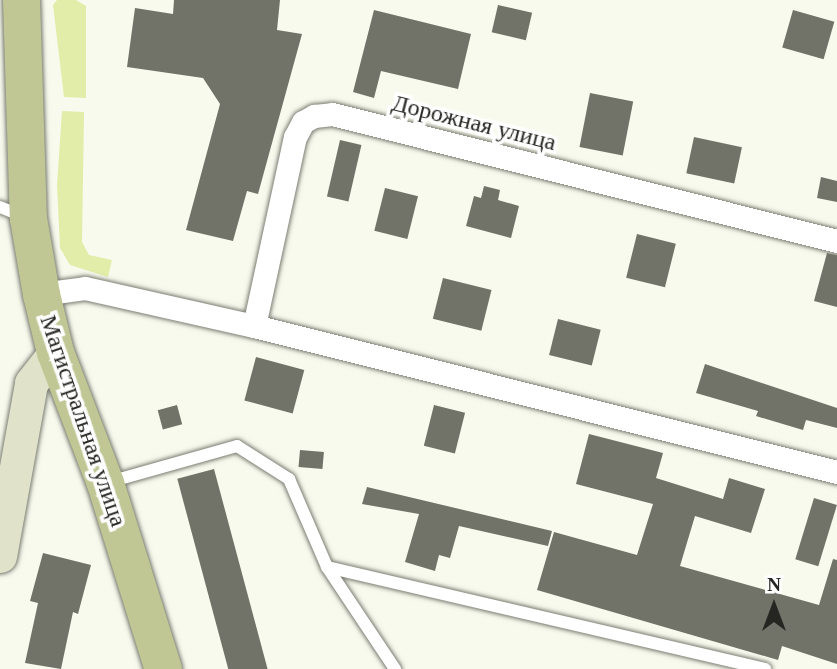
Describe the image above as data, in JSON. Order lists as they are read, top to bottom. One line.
{"streets":{"main road":["Магистральная улица"],"street":["Дорожная улица"]},"north":"top"}
